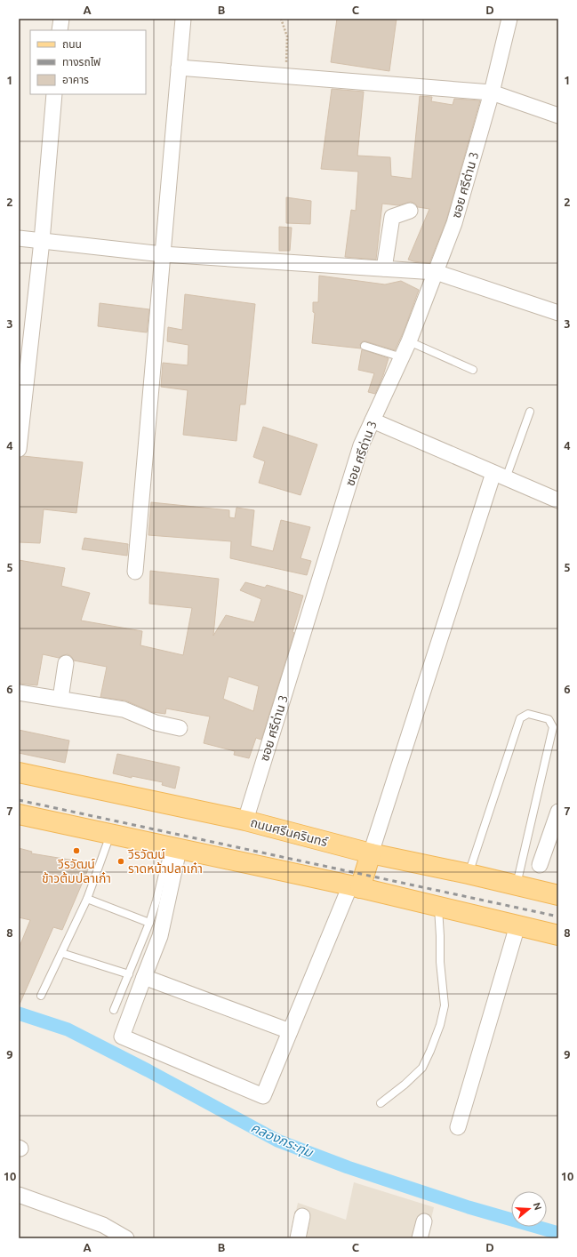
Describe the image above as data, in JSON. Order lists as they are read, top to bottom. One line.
{"streets":{"main road":["ถนนศรีนครินทร์"],"street":["ซอย ศรีด่าน 3"]},"crossings":[["ซอย ศรีด่าน 3","ถนนศรีนครินทร์"]],"water":["คลองกระทุ่ม"],"places":["วีรวัฒน์ ข้าวต้มปลาเก๋า","วีรวัฒน์ ราดหน้าปลาเก๋า"],"legend":["ถนน","ทางรถไฟ","อาคาร"],"north":"right","grid":{"columns":["A","B","C","D"],"rows":["1","2","3","4","5","6","7","8","9","10"]}}
